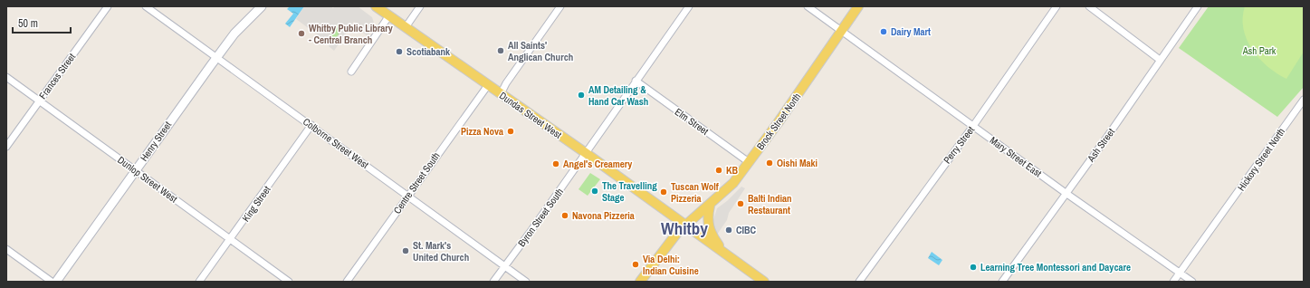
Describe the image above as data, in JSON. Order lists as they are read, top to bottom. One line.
{"streets":{"main road":["Dundas Street West","Brock Street North","Henry Street"],"street":["Frances Street","Elm Street","Colborne Street West","Perry Street","Ash Street","Mary Street East","Hickory Street North","Dunlop Street West","Centre Street South","King Street","Byron Street South"]},"crossings":[["Frances Street","Dunlop Street West"],["Dundas Street West","Brock Street North"],["Dundas Street West","Centre Street South"],["Dundas Street West","Byron Street South"],["Elm Street","Brock Street North"],["Elm Street","Byron Street South"],["Brock Street North","Mary Street East"],["Henry Street","Colborne Street West"],["Henry Street","Dunlop Street West"],["Colborne Street West","Centre Street South"],["Colborne Street West","King Street"],["Colborne Street West","Byron Street South"],["Perry Street","Mary Street East"],["Ash Street","Mary Street East"],["Mary Street East","Hickory Street North"],["Dunlop Street West","King Street"]],"districts":["Whitby"],"parks":["Ash Park"],"places":["Dairy Mart","Whitby Public Library - Central Branch","All Saints' Anglican Church","Scotiabank","AM Detailing & Hand Car Wash","Pizza Nova","Oishi Maki","Angel's Creamery","KB","The Travelling Stage","Tuscan Wolf Pizzeria","Balti Indian Restaurant","Navona Pizzeria","CIBC","St. Mark's United Church","Via Delhi: Indian Cuisine","Learning Tree Montessori and Daycare"],"scale_bar":"50 m"}
